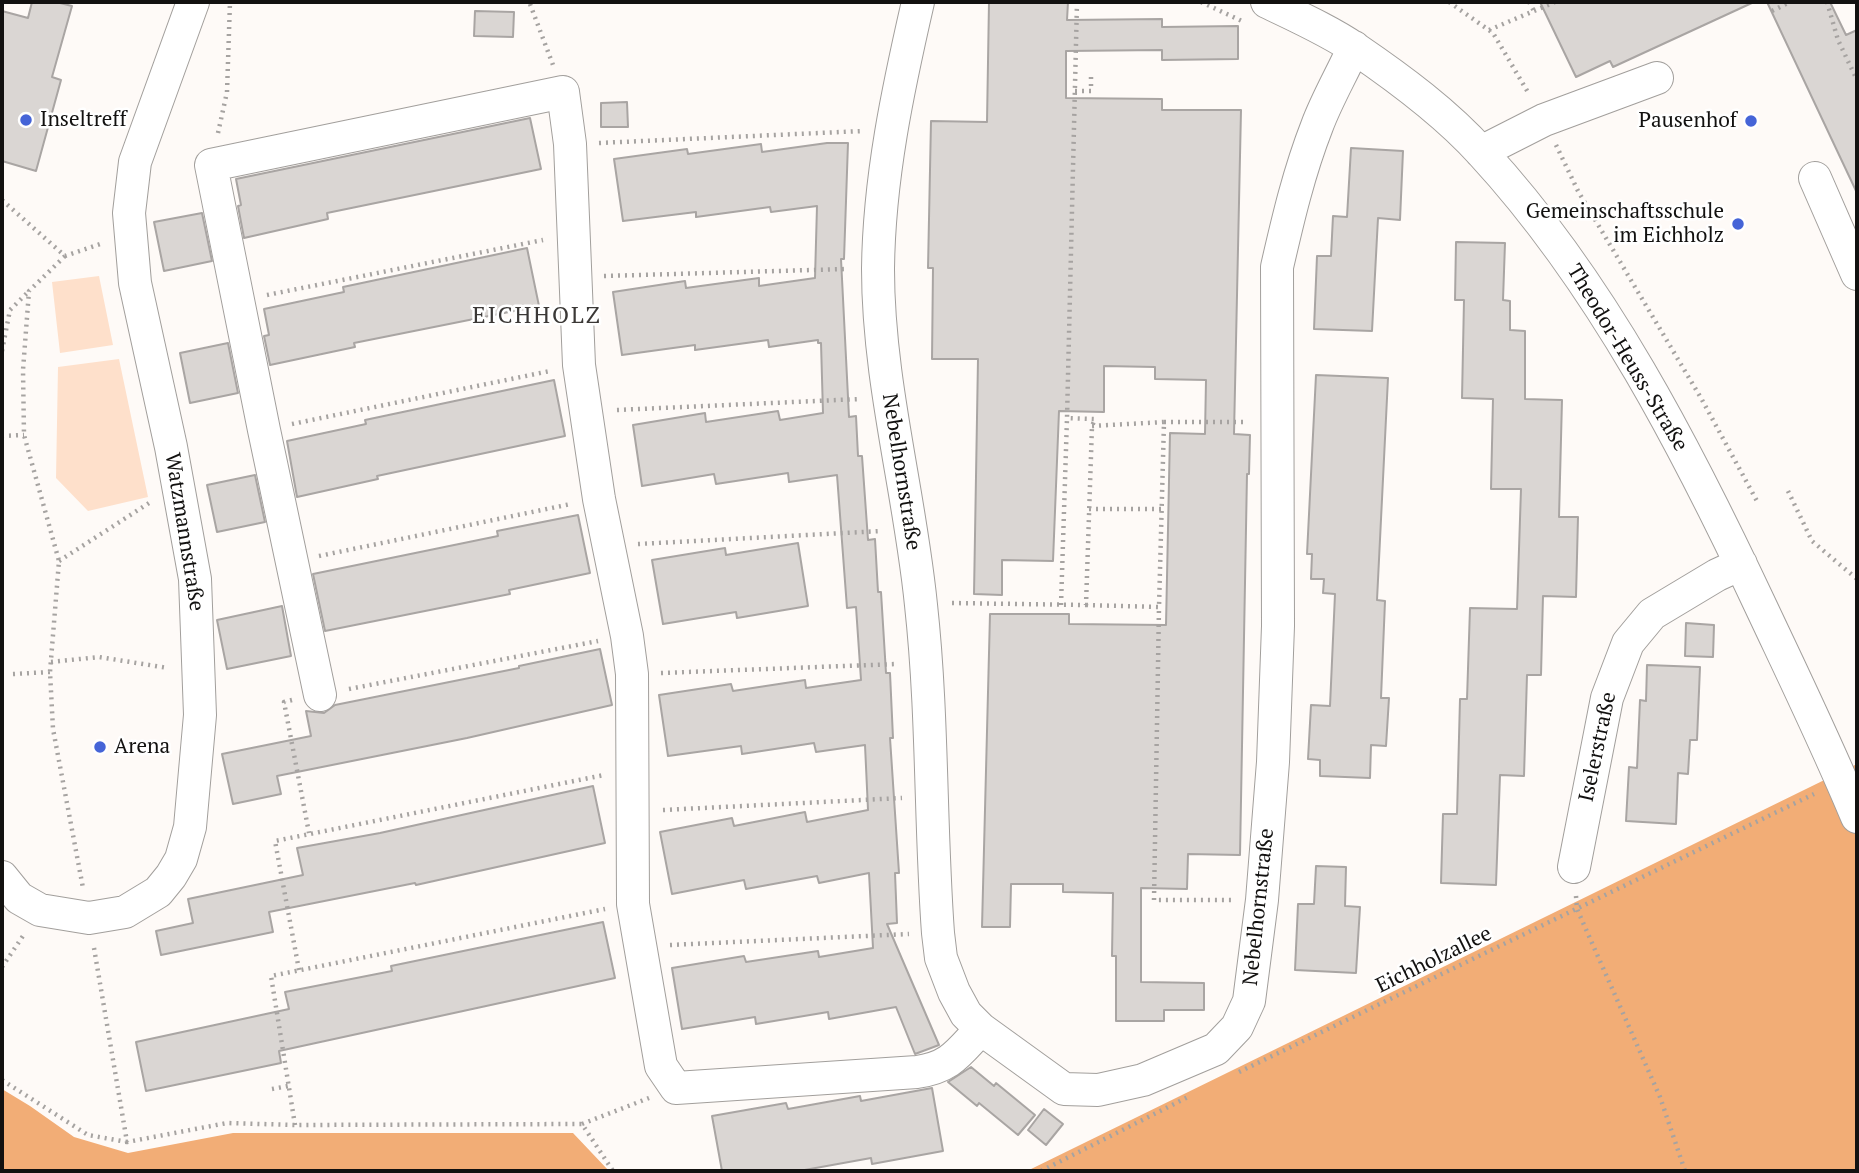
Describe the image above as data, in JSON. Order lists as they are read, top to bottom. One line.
{"streets":{"street":["Theodor-Heuss-Straße","Nebelhornstraße","Watzmannstraße","Iselerstraße"],"path":["Eichholzallee"]},"crossings":[["Theodor-Heuss-Straße","Nebelhornstraße"],["Theodor-Heuss-Straße","Iselerstraße"],["Theodor-Heuss-Straße","Eichholzallee"]],"districts":["EICHHOLZ"],"places":["Inseltreff","Pausenhof","Gemeinschaftsschule im Eichholz","Arena"]}
